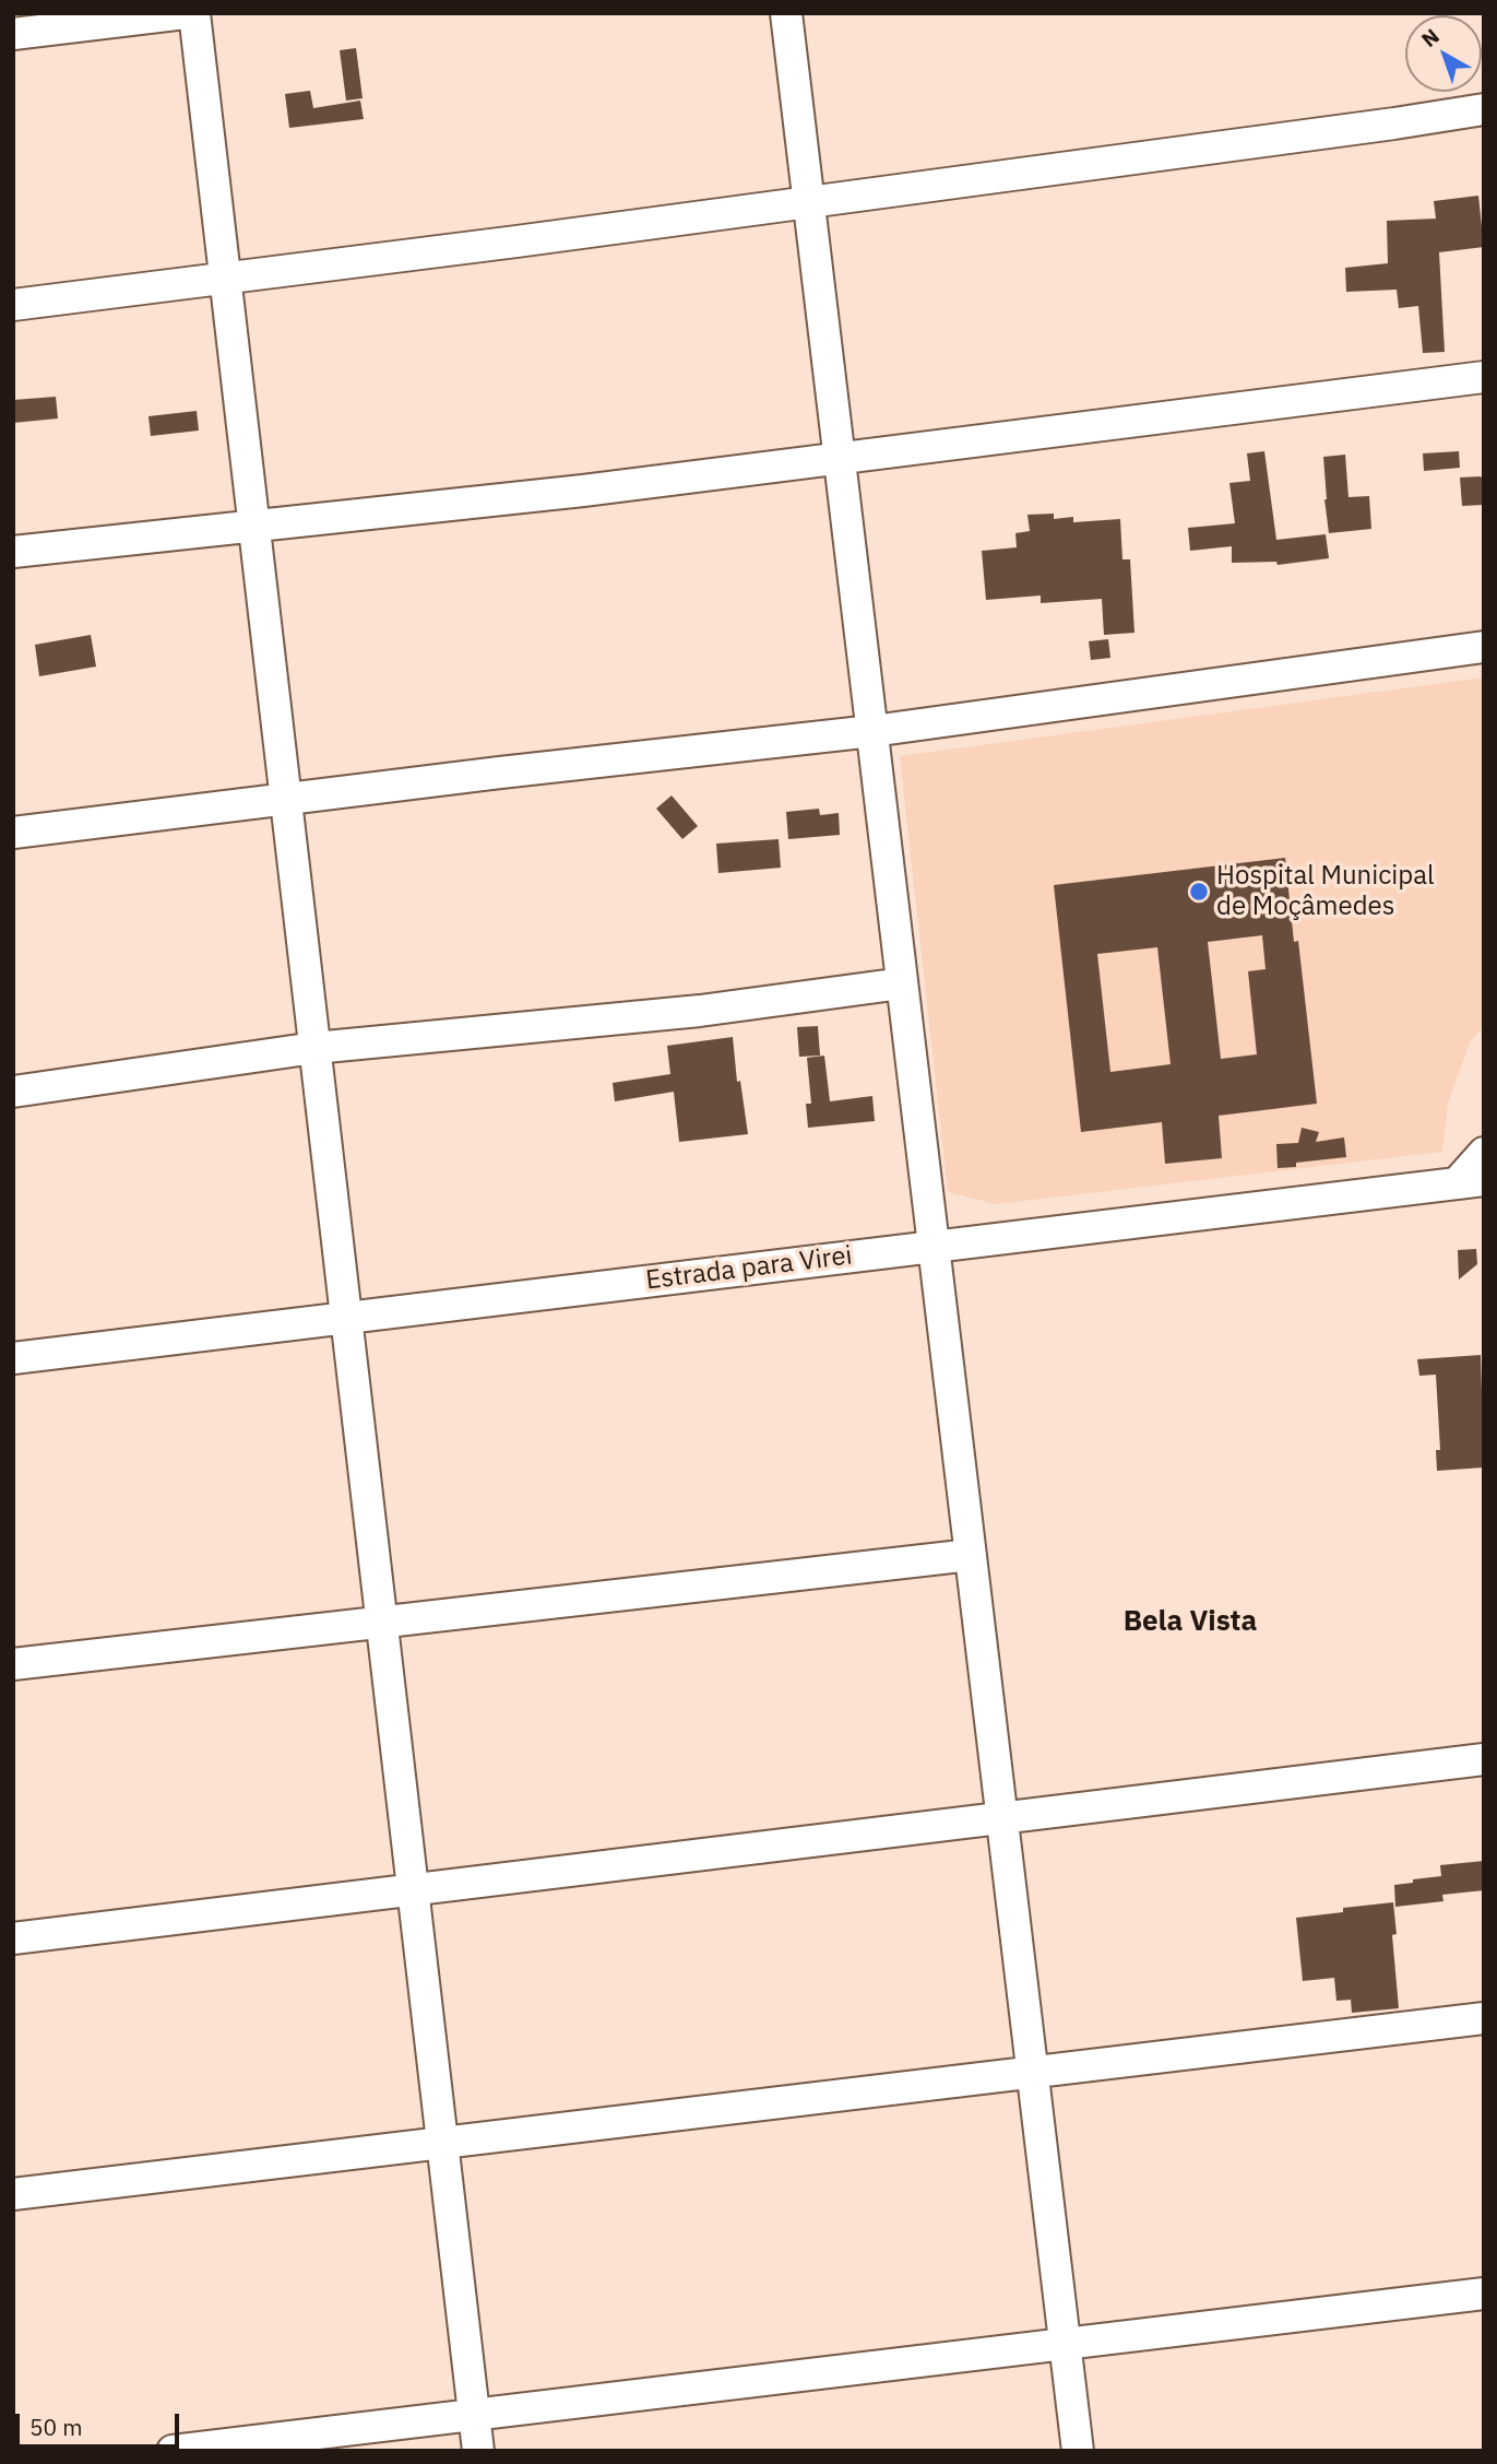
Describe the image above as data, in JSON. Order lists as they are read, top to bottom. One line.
{"streets":{"street":["Estrada para Virei"]},"districts":["Bela Vista"],"places":["Hospital Municipal de Moçâmedes"],"scale_bar":"50 m","north":"top left"}
